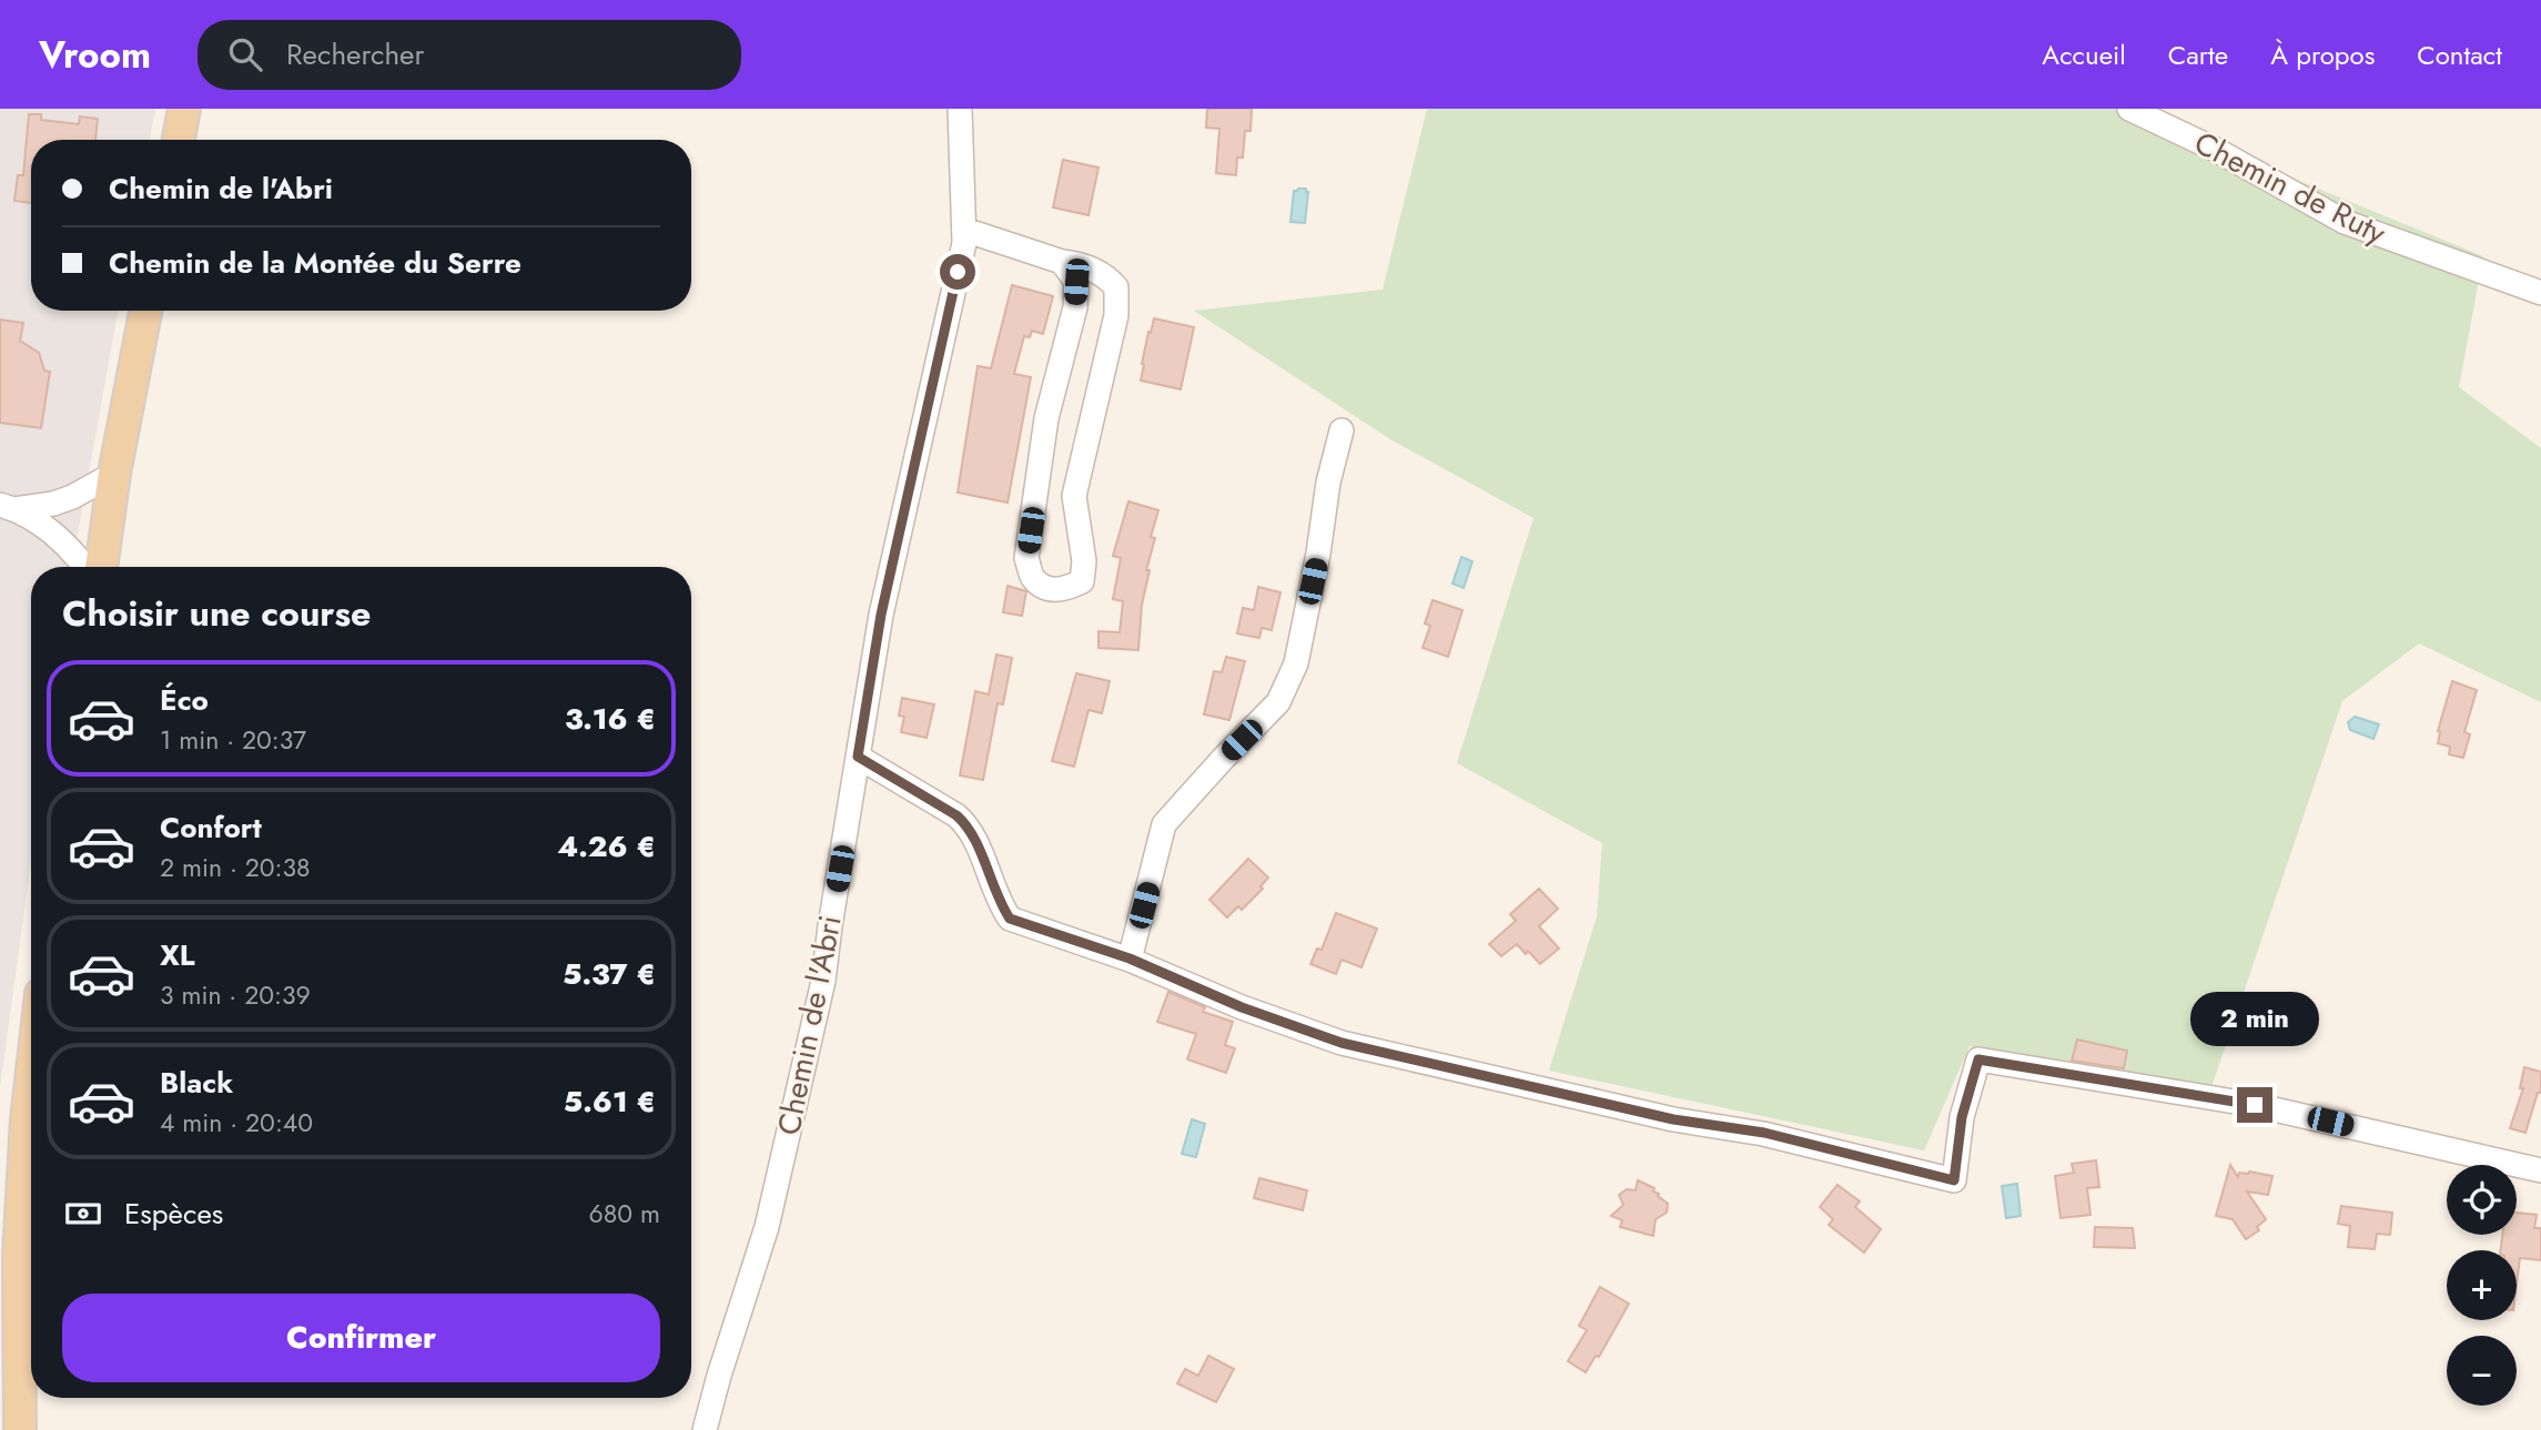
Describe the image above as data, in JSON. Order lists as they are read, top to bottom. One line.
{"streets":{"street":["Chemin de Ruty","Chemin de l'Abri"]},"page":{"header":"Vroom","search":"Rechercher","nav":["Accueil","Carte","À propos","Contact"],"banner":["Chemin de l'Abri","Chemin de la Montée du Serre"],"heading":"Choisir une course","list":[{"name":"Éco","note":"1 min · 20:37","value":"3.16 €"},{"name":"Confort","note":"2 min · 20:38","value":"4.26 €"},{"name":"XL","note":"3 min · 20:39","value":"5.37 €"},{"name":"Black","note":"4 min · 20:40","value":"5.61 €"}],"bubble":"2 min","map_buttons":["+","−"],"pay":["Espèces","680 m"],"buttons":"Confirmer"}}
